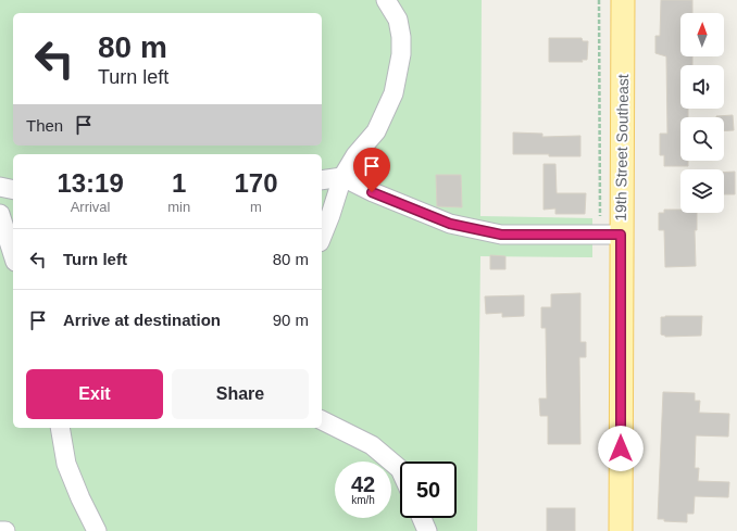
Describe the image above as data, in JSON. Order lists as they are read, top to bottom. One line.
{"streets":{"main road":["19th Street Southeast"]},"north":"top","page":{"turn":["80 m","Turn left"],"then":"Then","eta":["13:19","Arrival","1","min","170","m"],"list":[{"name":"Turn left","value":"80 m"},{"name":"Arrive at destination","value":"90 m"}],"buttons":["Exit","Share"],"speed":"42 km/h","limit":"50"}}
